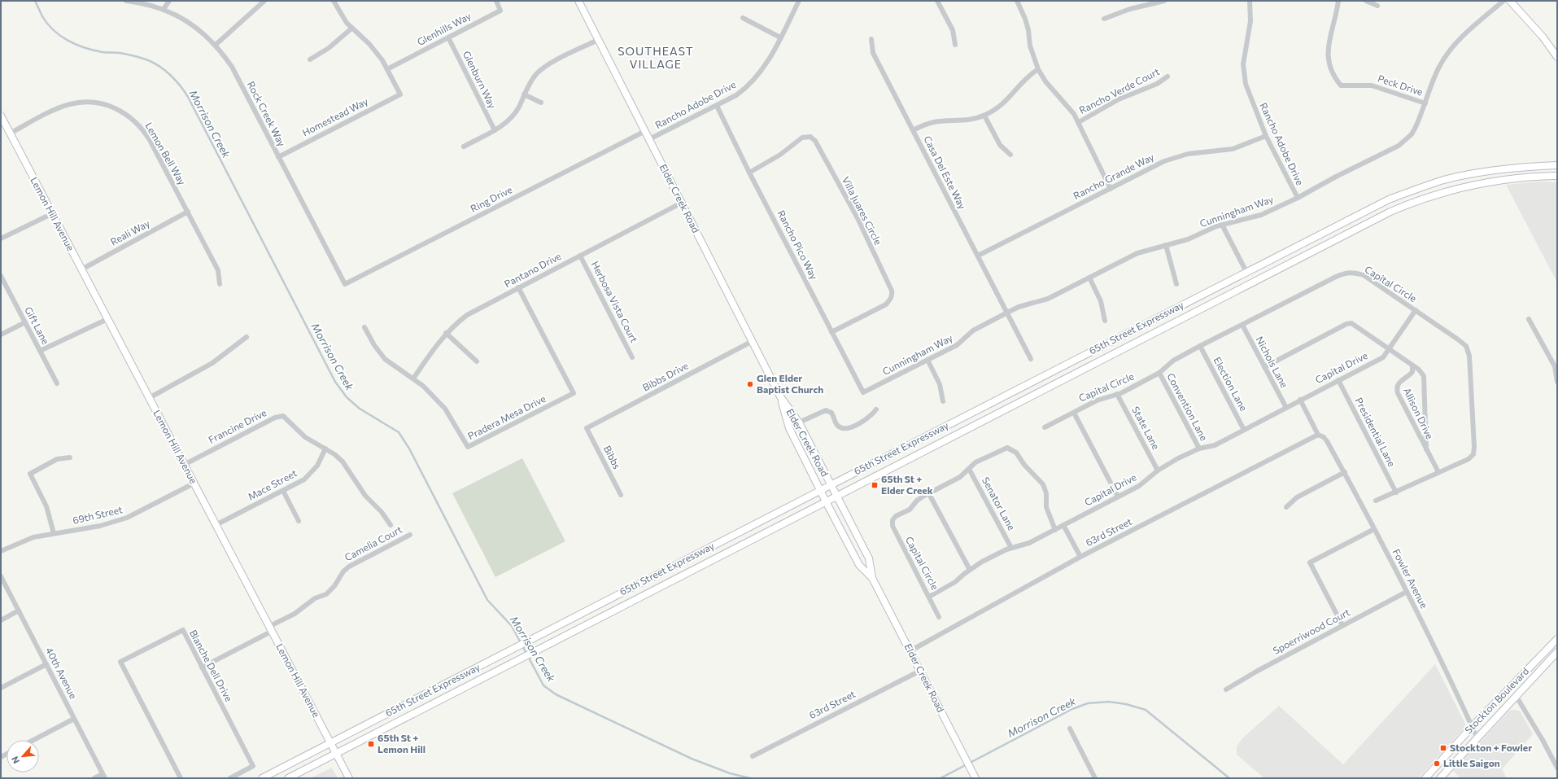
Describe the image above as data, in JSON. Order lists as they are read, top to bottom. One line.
{"streets":{"main road":["Elder Creek Road","Lemon Hill Avenue","65th Street Expressway","Stockton Boulevard"],"street":["Glenhills Way","Glenburn Way","Peck Drive","Rancho Verde Court","Rancho Adobe Drive","Rock Creek Way","Homestead Way","Lemon Bell Way","Casa Del Este Way","Rancho Grande Way","Ring Drive","Villa Juares Circle","Cunningham Way","Reali Way","Rancho Pico Way","Pantano Drive","Capital Circle","Herbosa Vista Court","Gift Lane","Nichols Lane","Capital Drive","Bibbs Drive","Election Lane","Convention Lane","Allison Drive","Pradera Mesa Drive","Francine Drive","State Lane","Presidential Lane","Bibbs","Mace Street","Senator Lane","69th Street","63rd Street","Camelia Court","Fowler Avenue","Spoerriwood Court","Blanche Dell Drive","40th Avenue"]},"crossings":[["Glenhills Way","Glenburn Way"],["Glenhills Way","Homestead Way"],["Peck Drive","Cunningham Way"],["Rancho Adobe Drive","Rancho Grande Way"],["Rancho Adobe Drive","Elder Creek Road"],["Rancho Adobe Drive","Cunningham Way"],["Rancho Adobe Drive","Rancho Pico Way"],["Rock Creek Way","Homestead Way"],["Rock Creek Way","Ring Drive"],["Lemon Bell Way","Lemon Hill Avenue"],["Lemon Bell Way","Reali Way"],["Casa Del Este Way","Rancho Grande Way"],["Casa Del Este Way","Cunningham Way"],["Elder Creek Road","Ring Drive"],["Elder Creek Road","Pantano Drive"],["Elder Creek Road","65th Street Expressway"],["Elder Creek Road","Bibbs Drive"],["Elder Creek Road","63rd Street"],["Villa Juares Circle","Rancho Pico Way"],["Cunningham Way","Rancho Pico Way"],["Lemon Hill Avenue","Reali Way"],["Lemon Hill Avenue","65th Street Expressway"],["Lemon Hill Avenue","Francine Drive"],["Lemon Hill Avenue","Mace Street"],["Lemon Hill Avenue","69th Street"],["Lemon Hill Avenue","Camelia Court"],["Pantano Drive","Herbosa Vista Court"],["Pantano Drive","Pradera Mesa Drive"],["Capital Circle","Nichols Lane"],["Capital Circle","Capital Drive"],["Capital Circle","Election Lane"],["Capital Circle","Convention Lane"],["Capital Circle","Allison Drive"],["Capital Circle","State Lane"],["Capital Circle","Presidential Lane"],["Capital Circle","Senator Lane"],["Nichols Lane","Capital Drive"],["Capital Drive","Election Lane"],["Capital Drive","Convention Lane"],["Capital Drive","State Lane"],["Capital Drive","Presidential Lane"],["Capital Drive","Senator Lane"],["Bibbs Drive","Bibbs"],["Francine Drive","Mace Street"],["63rd Street","Fowler Avenue"],["Camelia Court","Blanche Dell Drive"],["Fowler Avenue","Spoerriwood Court"],["Fowler Avenue","Stockton Boulevard"]],"districts":["SOUTHEAST VILLAGE"],"water":["Morrison Creek"],"places":{"other":["Glen Elder Baptist Church","Little Saigon"],"transit":["65th St + Elder Creek","65th St + Lemon Hill","Stockton + Fowler"]},"north":"bottom left"}
